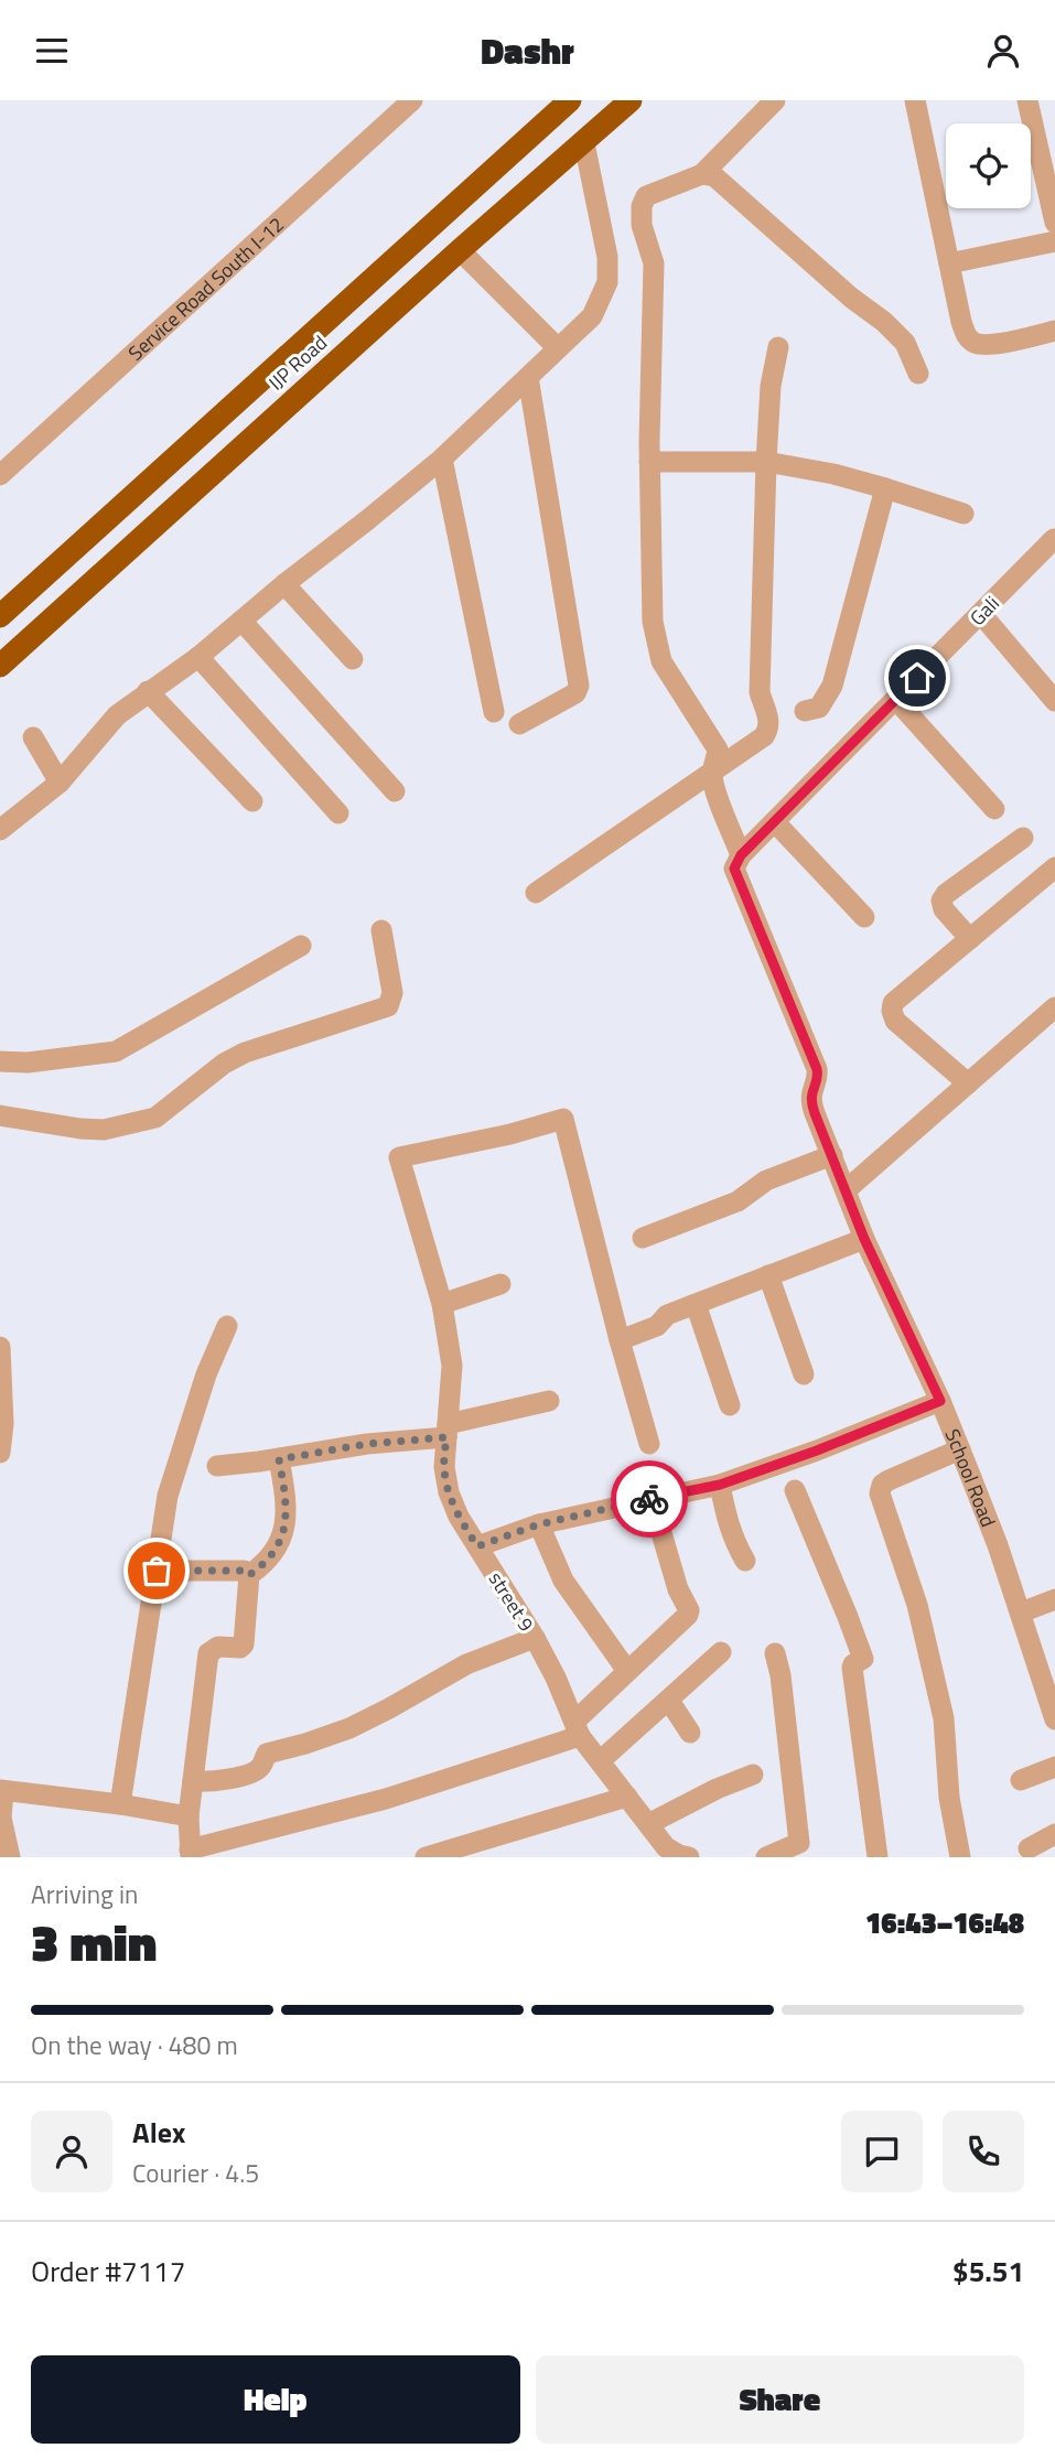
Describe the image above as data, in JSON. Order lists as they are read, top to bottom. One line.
{"streets":{"highway":["IJP Road"],"street":["Service Road South I-12","Gali","School Road","street 9"]},"crossings":[["Gali","School Road"]],"page":{"header":"Dashr","heading":["3 min","Arriving in","16:43–16:48"],"panel":["Alex","Courier · 4.5","Order #7117","$5.51"],"bar":"On the way · 480 m","buttons":["Help","Share"]}}
